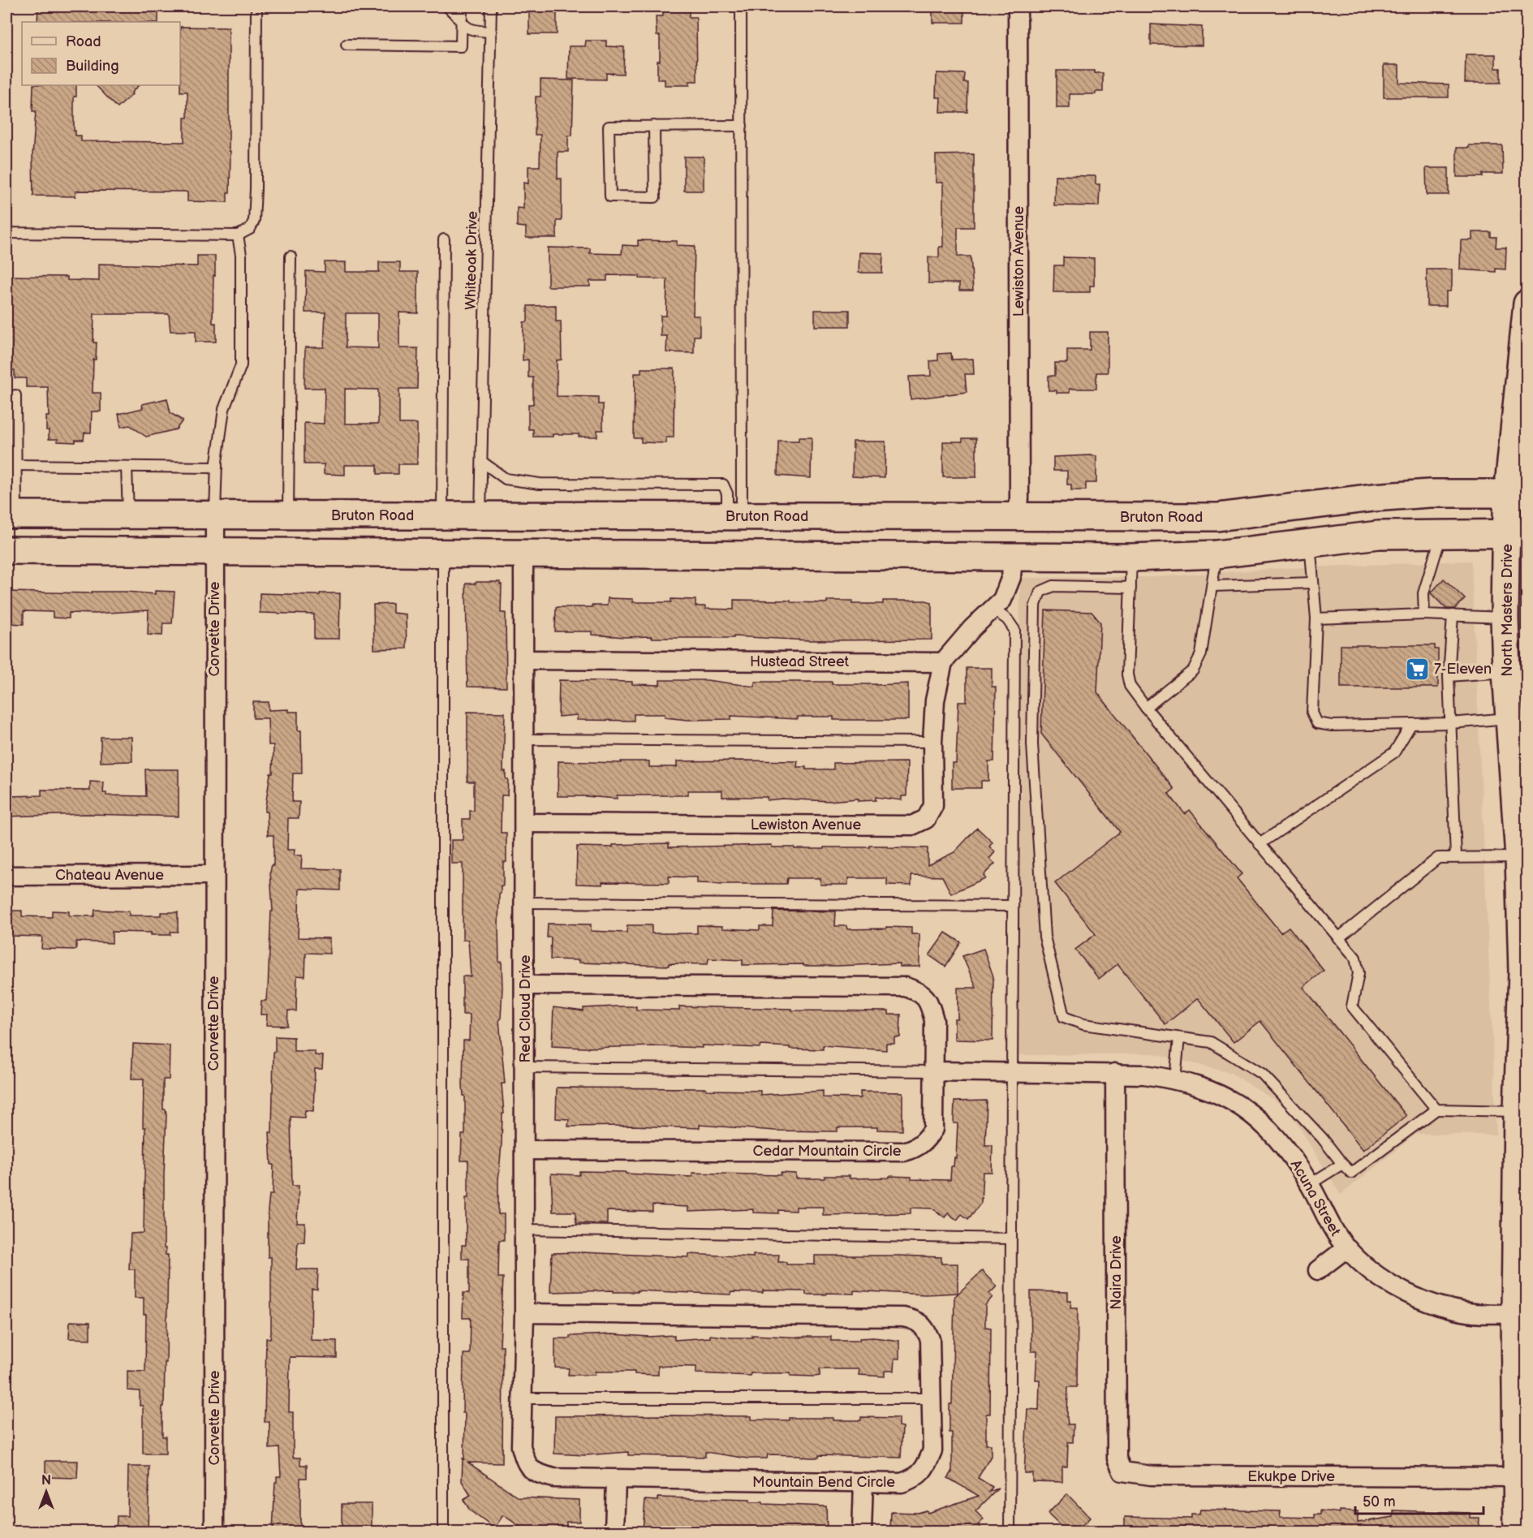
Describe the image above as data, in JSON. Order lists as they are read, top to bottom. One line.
{"streets":{"main road":["Bruton Road","North Masters Drive"],"street":["Lewiston Avenue","Corvette Drive","Hustead Street","Chateau Avenue","Red Cloud Drive","Cedar Mountain Circle","Acuna Street","Naira Drive","Ekukpe Drive","Mountain Bend Circle"],"lane":["Whiteoak Drive"]},"crossings":[["Whiteoak Drive","Bruton Road"],["Lewiston Avenue","Bruton Road"],["Lewiston Avenue","Hustead Street"],["Lewiston Avenue","Red Cloud Drive"],["Bruton Road","North Masters Drive"],["Bruton Road","Corvette Drive"],["North Masters Drive","Acuna Street"],["North Masters Drive","Ekukpe Drive"],["Corvette Drive","Chateau Avenue"],["Hustead Street","Red Cloud Drive"],["Red Cloud Drive","Cedar Mountain Circle"],["Red Cloud Drive","Mountain Bend Circle"],["Cedar Mountain Circle","Acuna Street"],["Acuna Street","Naira Drive"],["Naira Drive","Ekukpe Drive"]],"places":{"supermarket":["7-Eleven"]},"legend":["Road","Building"],"scale_bar":"50 m","north":"top"}
